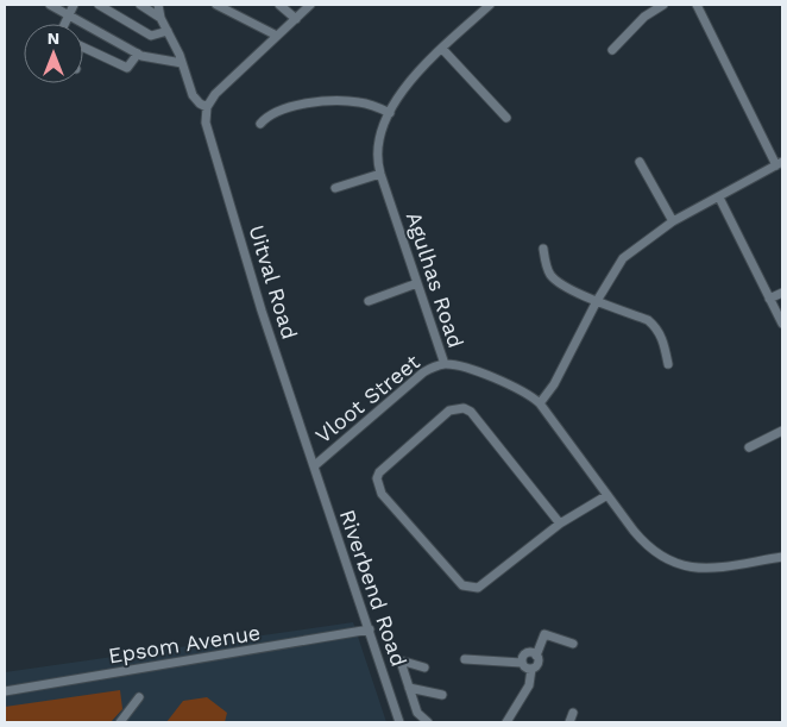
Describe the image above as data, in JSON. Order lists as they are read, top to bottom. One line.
{"streets":{"street":["Agulhas Road","Uitval Road","Vloot Street","Riverbend Road","Epsom Avenue"]},"crossings":[["Agulhas Road","Vloot Street"],["Uitval Road","Vloot Street"],["Uitval Road","Riverbend Road"],["Vloot Street","Riverbend Road"],["Riverbend Road","Epsom Avenue"]],"north":"top"}
